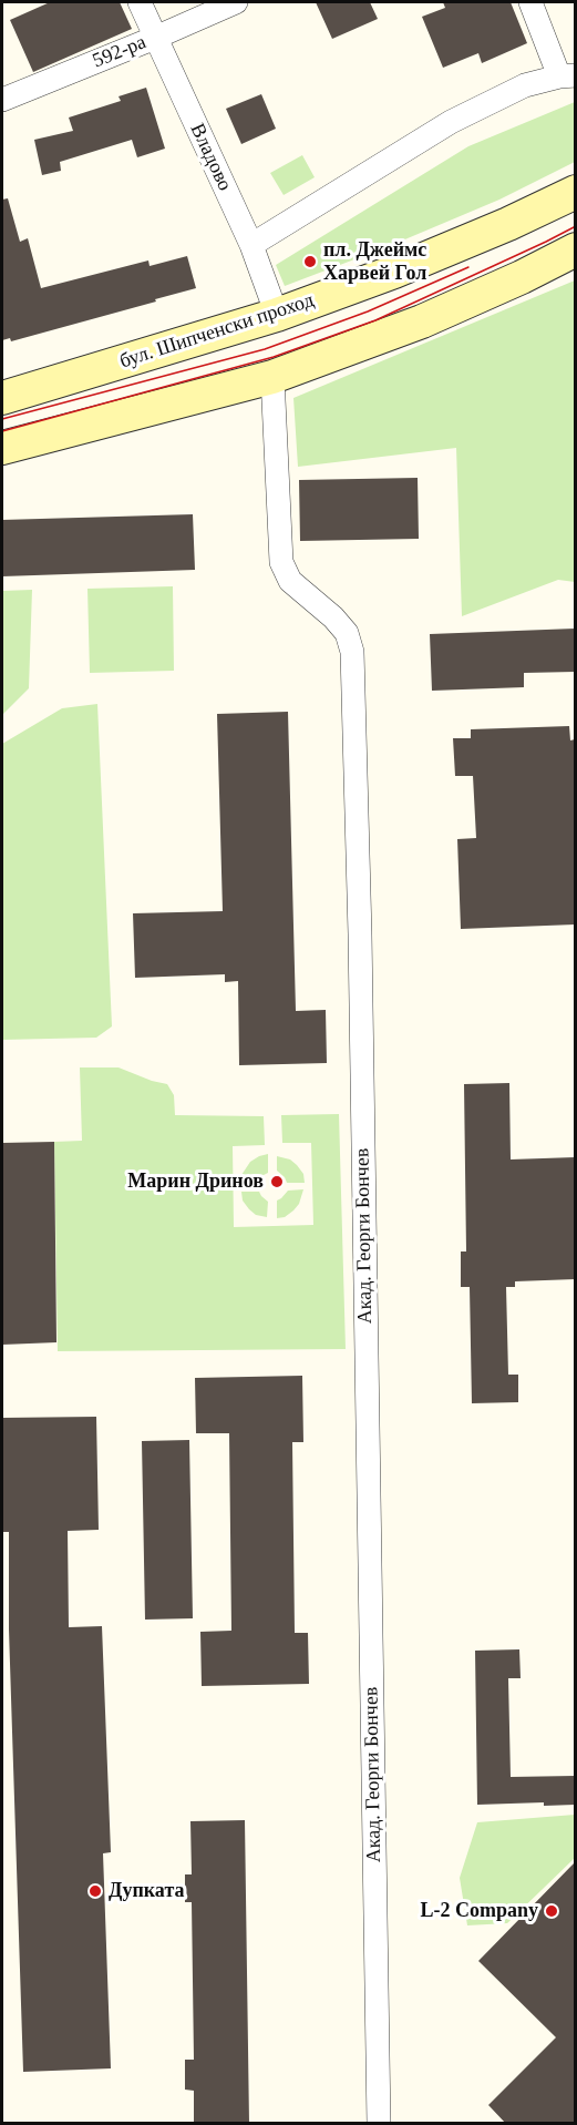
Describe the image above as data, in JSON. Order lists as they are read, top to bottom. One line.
{"streets":{"main road":["бул. Шипченски проход"],"street":["592-ра","Владово","Акад. Георги Бончев"]},"crossings":[["592-ра","Владово"],["Владово","бул. Шипченски проход"]],"places":["пл. Джеймс Харвей Гол","Марин Дринов","Дупката","L-2 Company"]}
